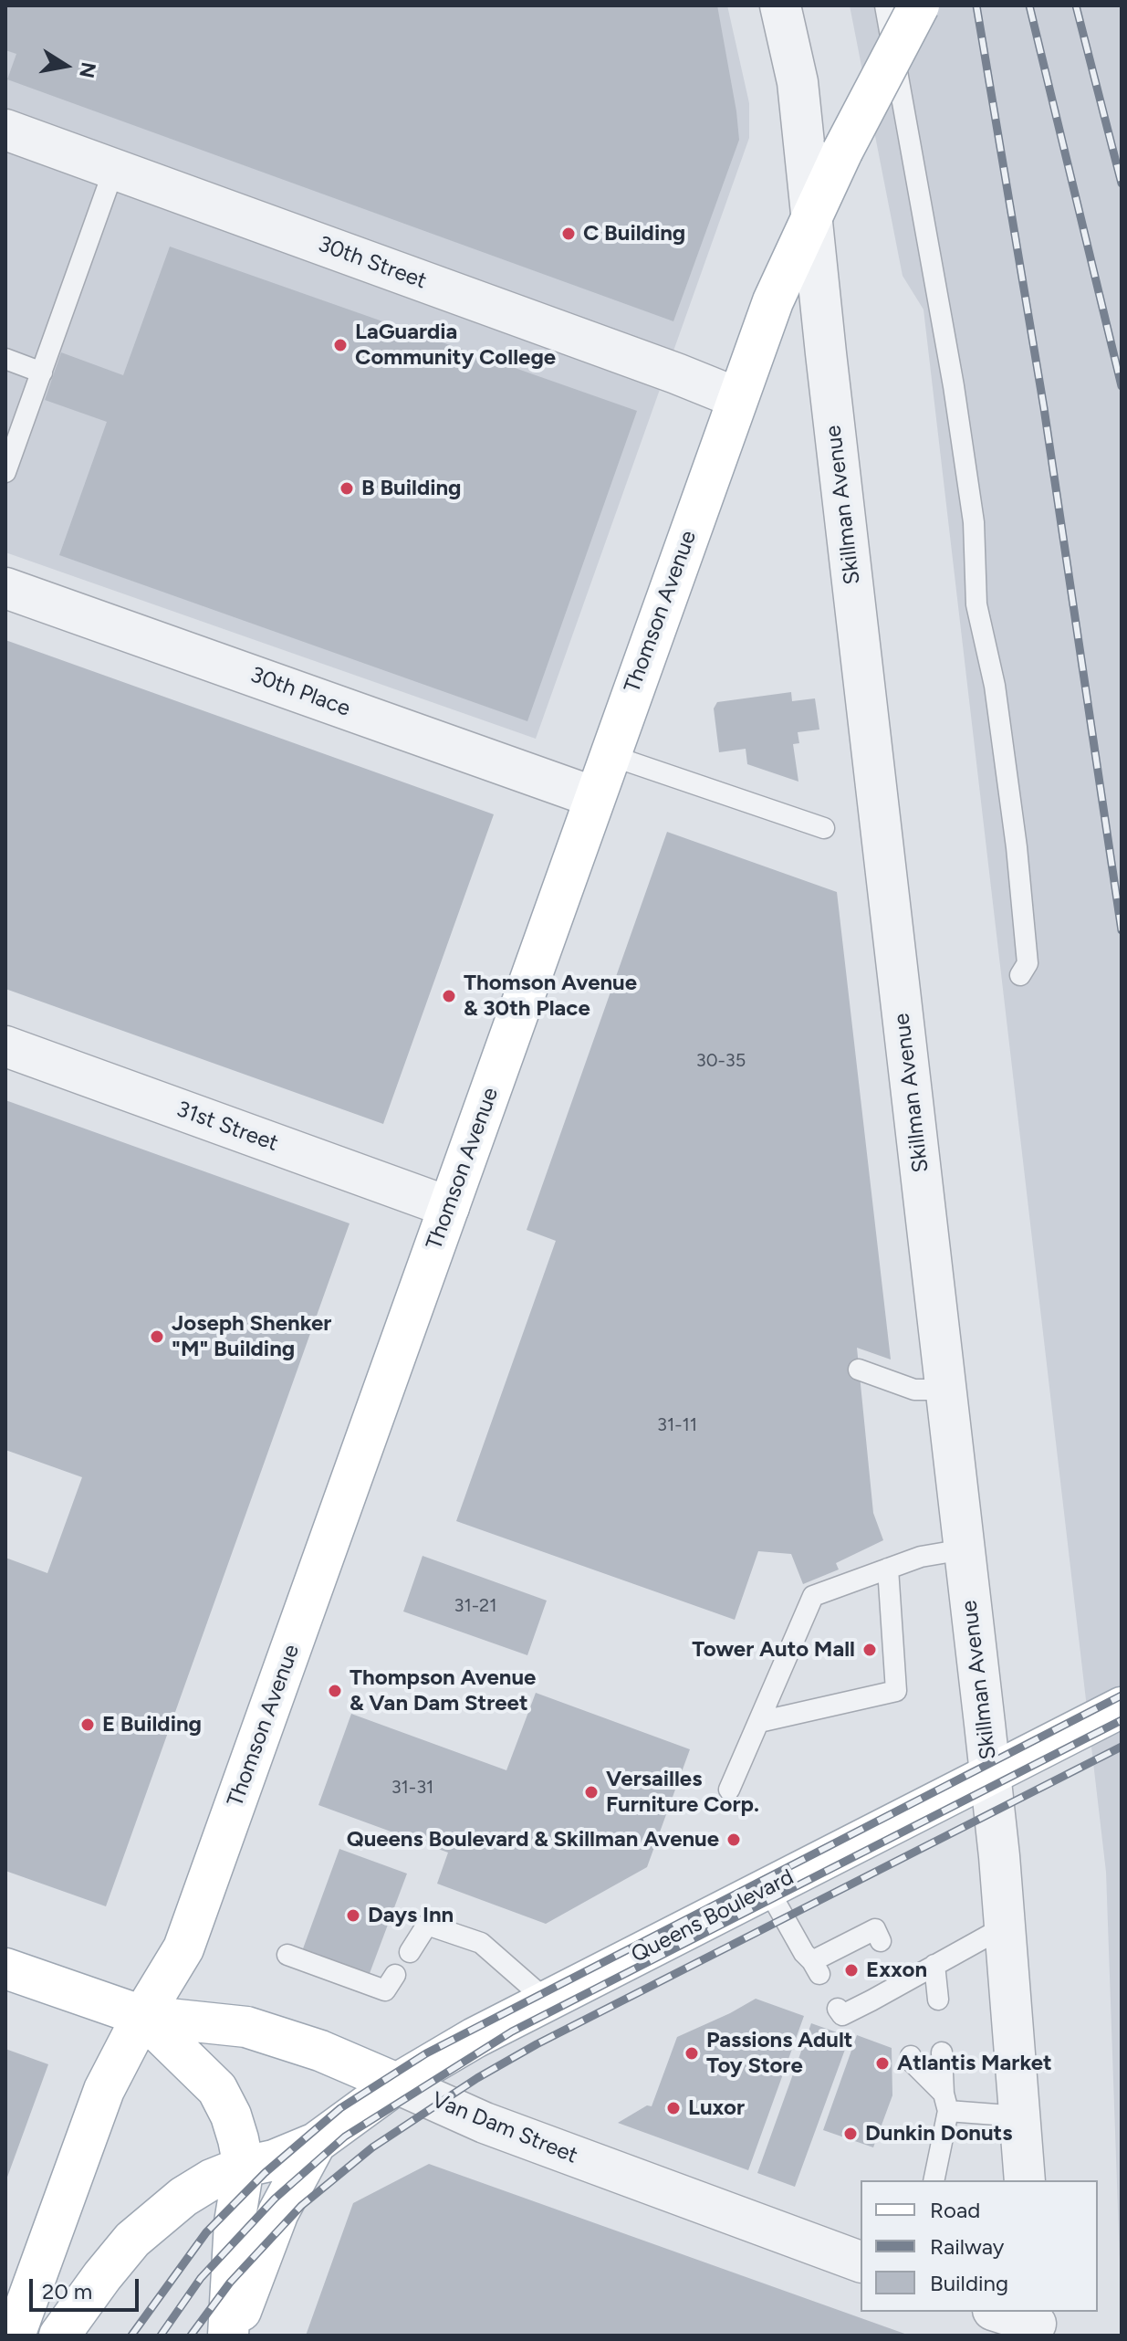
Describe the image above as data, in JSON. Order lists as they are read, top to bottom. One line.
{"streets":{"main road":["Thomson Avenue","Queens Boulevard","Van Dam Street"],"street":["30th Street","Skillman Avenue","30th Place","31st Street"]},"crossings":[["30th Street","Thomson Avenue"],["Skillman Avenue","Thomson Avenue"],["Skillman Avenue","Queens Boulevard"],["Thomson Avenue","30th Place"],["Thomson Avenue","31st Street"],["Thomson Avenue","Van Dam Street"],["Queens Boulevard","Van Dam Street"]],"places":["C Building","LaGuardia Community College","B Building","Thomson Avenue & 30th Place","Joseph Shenker \"M\" Building","Tower Auto Mall","Thompson Avenue & Van Dam Street","E Building","Versailles Furniture Corp.","Queens Boulevard & Skillman Avenue","Days Inn","Exxon","Passions Adult Toy Store","Atlantis Market","Luxor","Dunkin Donuts"],"house_numbers":["30-35","31-11","31-21","31-31"],"legend":["Road","Railway","Building"],"scale_bar":"20 m","north":"right"}
